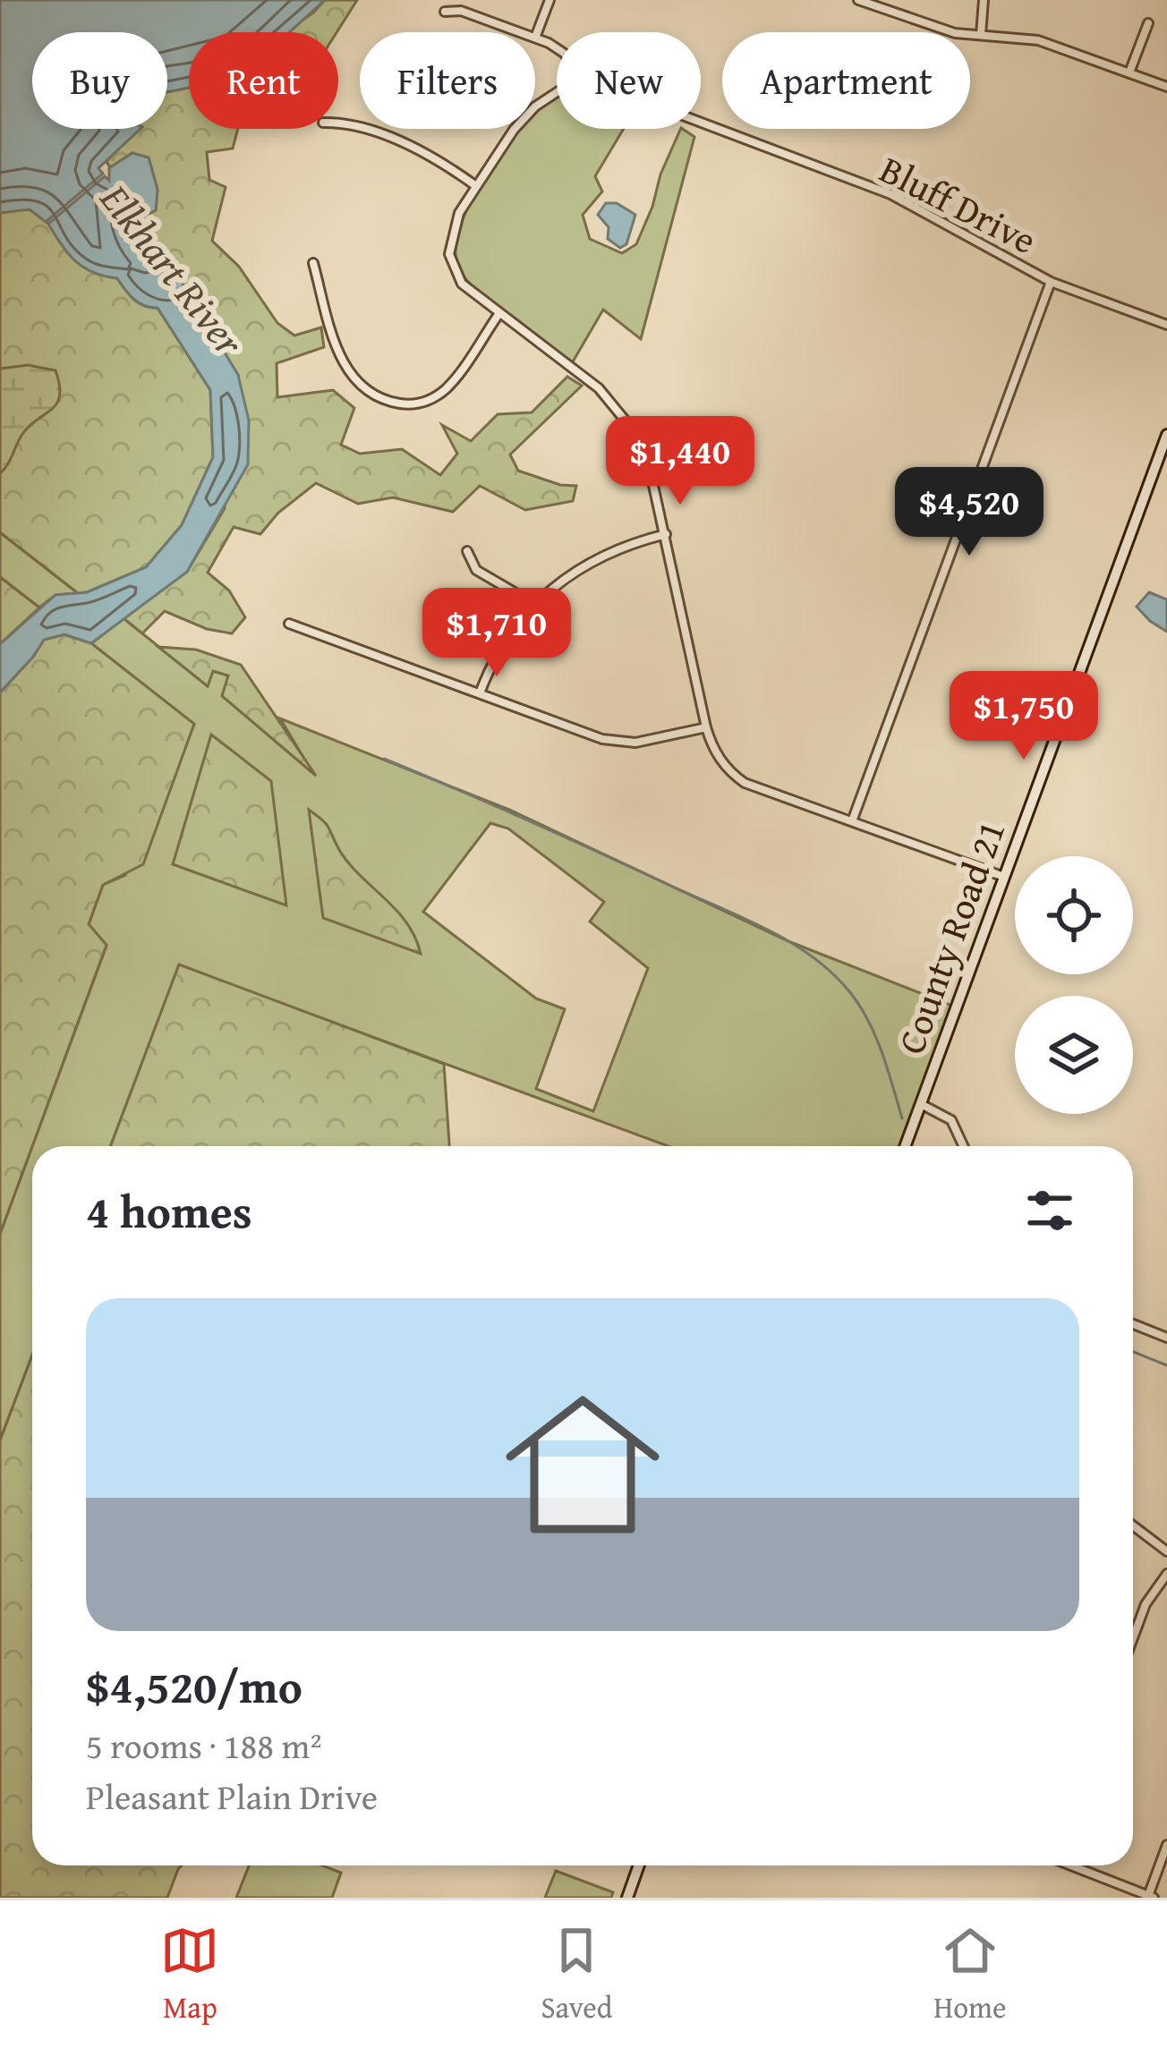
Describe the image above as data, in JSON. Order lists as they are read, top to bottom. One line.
{"streets":{"street":["Bluff Drive","County Road 21"]},"water":["Elkhart River"],"page":{"chip":["Buy","Rent","Filters","New","Apartment"],"price":["$1,440","$4,520","$1,710","$1,750"],"heading":"4 homes","list":[{"name":"$4,520/mo","note":"5 rooms · 188 m² · Pleasant Plain Drive"}],"tabs":["Map","Saved","Home"]}}
